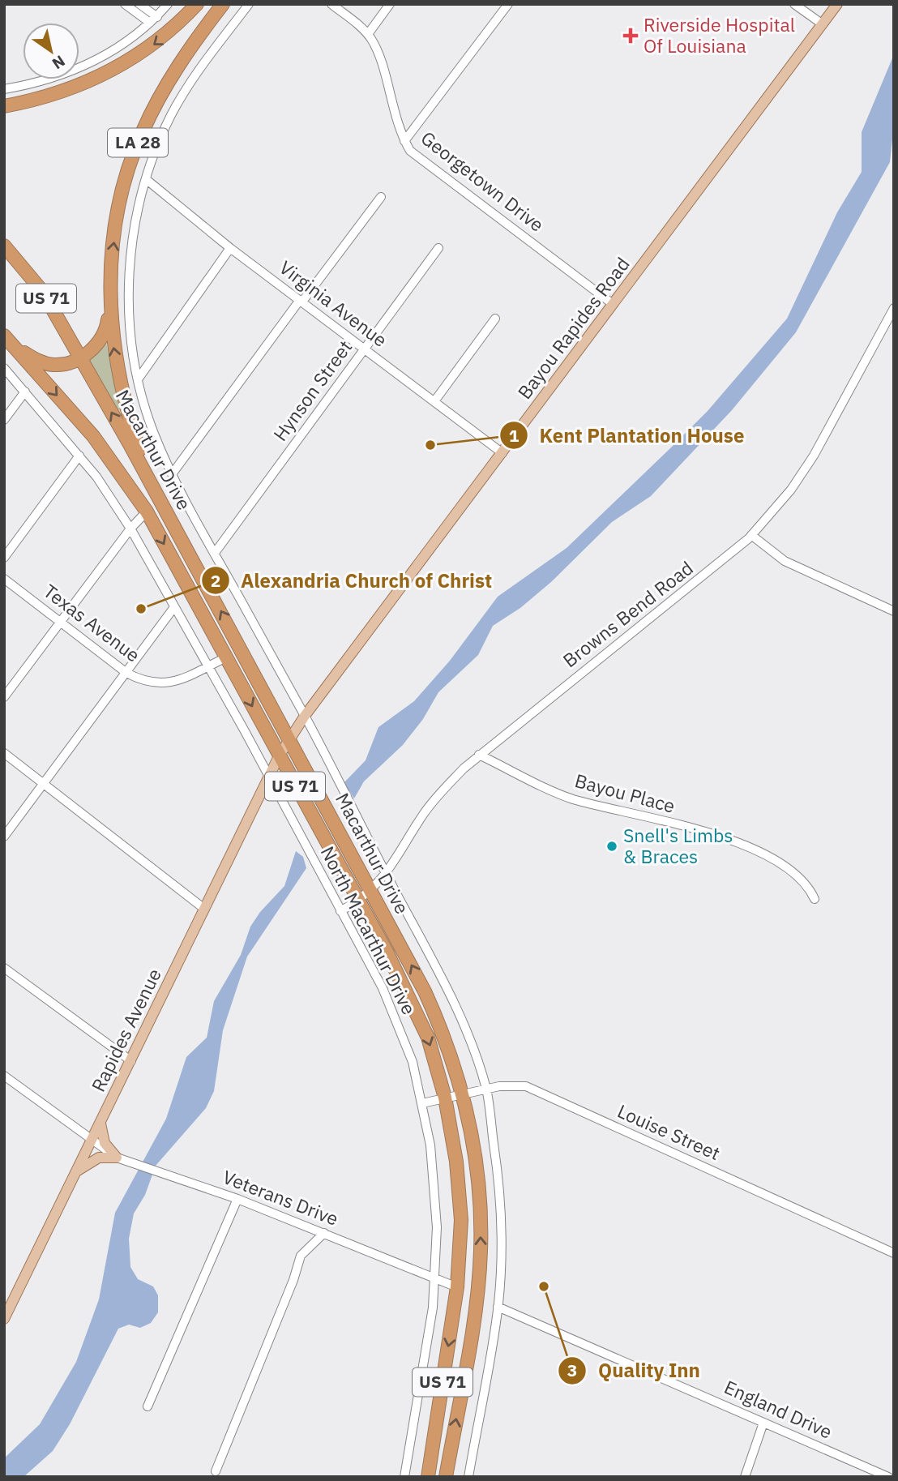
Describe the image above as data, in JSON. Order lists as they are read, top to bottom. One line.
{"streets":{"highway":["LA 28","US 71","Macarthur Drive"],"main road":["Bayou Rapides Road","Rapides Avenue"],"street":["Georgetown Drive","Virginia Avenue","Hynson Street","Browns Bend Road","Texas Avenue","Bayou Place","North Macarthur Drive","Louise Street","Veterans Drive","England Drive"]},"crossings":[["LA 28","Macarthur Drive"],["Georgetown Drive","Bayou Rapides Road"],["Virginia Avenue","Bayou Rapides Road"],["Virginia Avenue","Hynson Street"],["Virginia Avenue","Macarthur Drive"],["Bayou Rapides Road","Macarthur Drive"],["Bayou Rapides Road","Rapides Avenue"],["Hynson Street","Macarthur Drive"],["Macarthur Drive","Browns Bend Road"],["Macarthur Drive","Texas Avenue"],["Macarthur Drive","Rapides Avenue"],["Macarthur Drive","Louise Street"],["Macarthur Drive","Veterans Drive"],["Browns Bend Road","Bayou Place"],["Browns Bend Road","North Macarthur Drive"],["North Macarthur Drive","Rapides Avenue"],["North Macarthur Drive","Louise Street"],["North Macarthur Drive","Veterans Drive"],["Rapides Avenue","Veterans Drive"]],"places":{"health":["Riverside Hospital Of Louisiana"],"other":["Kent Plantation House","Alexandria Church of Christ","Snell's Limbs & Braces","Quality Inn"]},"north":"bottom right"}
